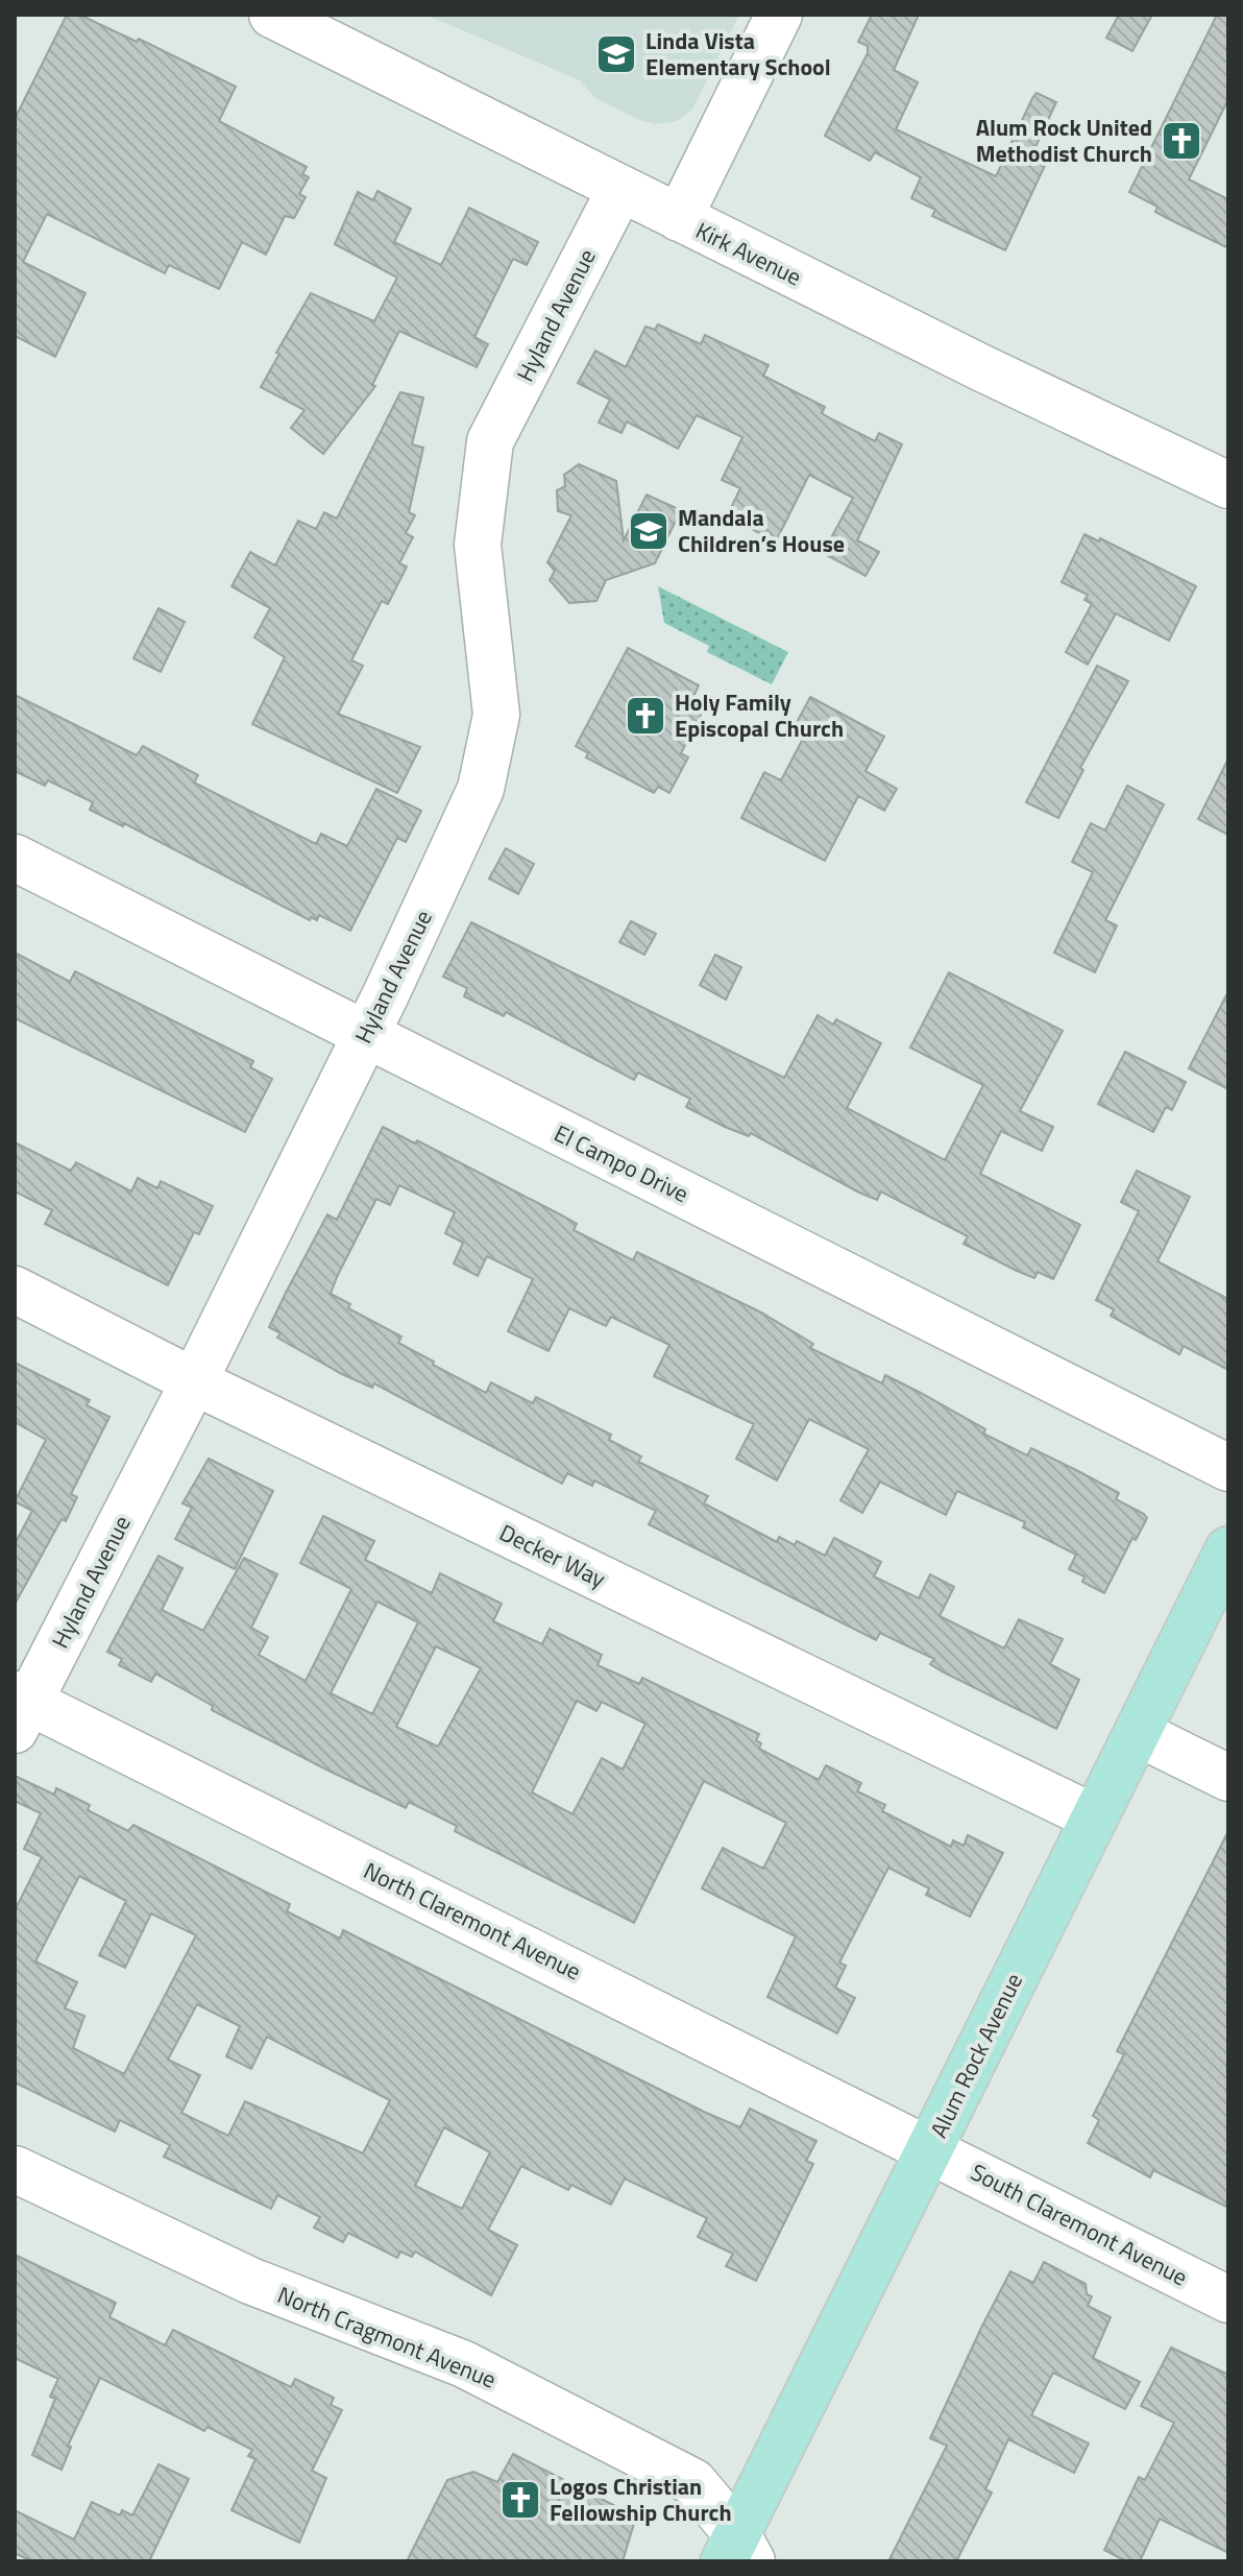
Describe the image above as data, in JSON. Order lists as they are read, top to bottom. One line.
{"streets":{"main road":["Alum Rock Avenue"],"street":["Kirk Avenue","Hyland Avenue","El Campo Drive","Decker Way","North Claremont Avenue","South Claremont Avenue","North Cragmont Avenue"]},"crossings":[["Kirk Avenue","Hyland Avenue"],["Hyland Avenue","El Campo Drive"],["Hyland Avenue","Decker Way"],["Hyland Avenue","North Claremont Avenue"],["Decker Way","Alum Rock Avenue"],["North Claremont Avenue","Alum Rock Avenue"],["North Claremont Avenue","South Claremont Avenue"],["Alum Rock Avenue","South Claremont Avenue"],["Alum Rock Avenue","North Cragmont Avenue"]],"places":{"school or university":["Linda Vista Elementary School","Mandala Children’s House"],"church":["Alum Rock United Methodist Church","Holy Family Episcopal Church","Logos Christian Fellowship Church"]}}
